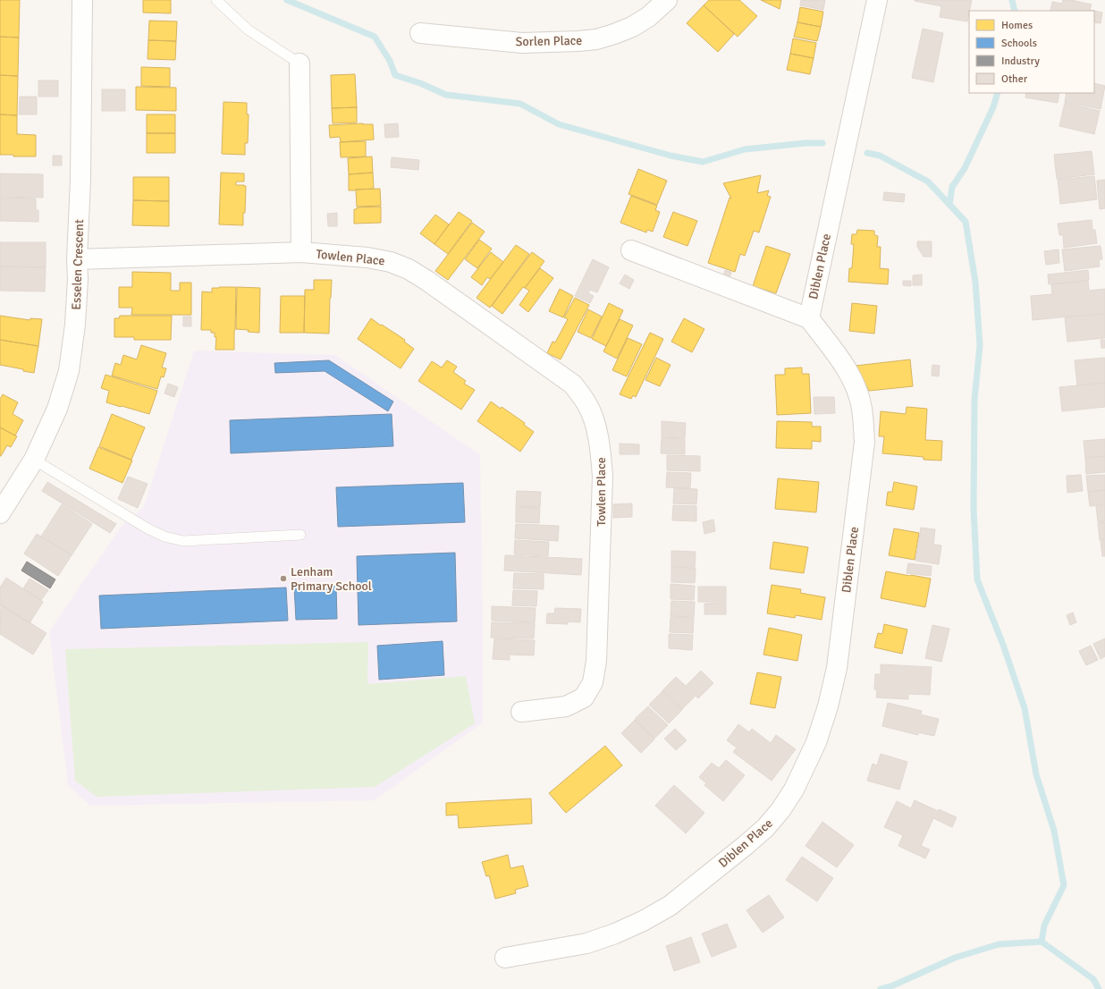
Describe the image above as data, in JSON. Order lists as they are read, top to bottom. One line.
{"streets":{"street":["Sorlen Place","Towlen Place","Esselen Crescent","Diblen Place"]},"crossings":[["Towlen Place","Esselen Crescent"]],"places":["Lenham Primary School"],"legend":["Homes","Schools","Industry","Other"]}
